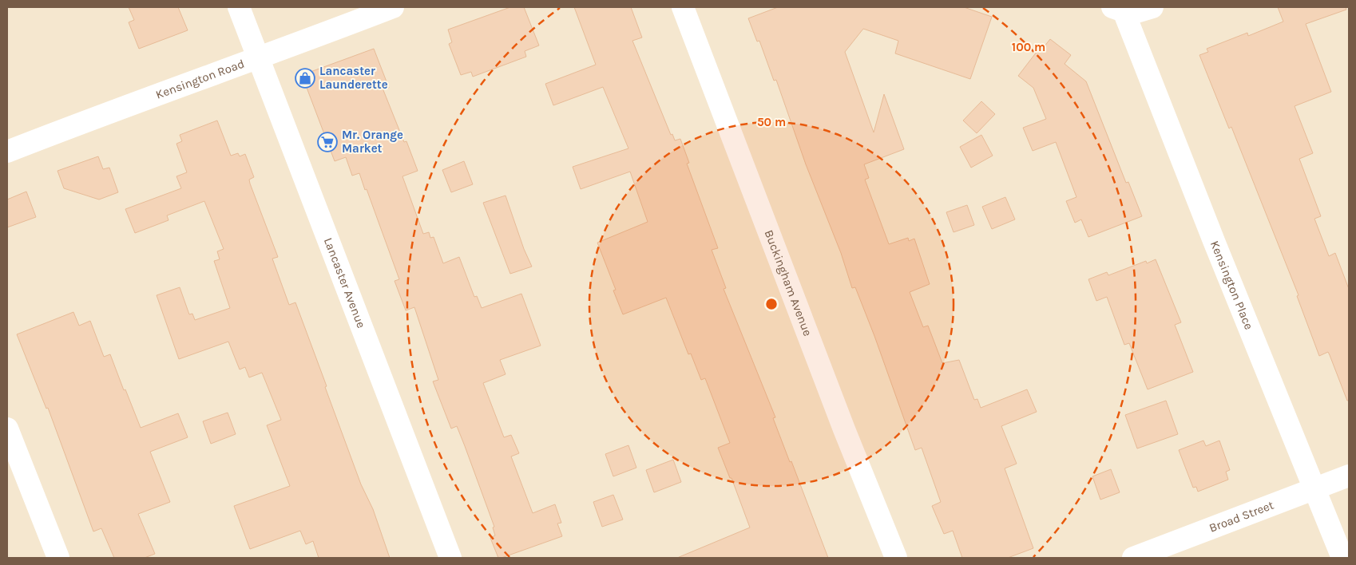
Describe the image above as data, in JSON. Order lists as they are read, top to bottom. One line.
{"streets":{"street":["Kensington Road","Lancaster Avenue","Buckingham Avenue","Kensington Place","Broad Street"]},"crossings":[["Kensington Road","Lancaster Avenue"],["Kensington Place","Broad Street"]],"places":{"shop":["Lancaster Launderette"],"supermarket":["Mr. Orange Market"]},"rings":["100 m","50 m"]}
